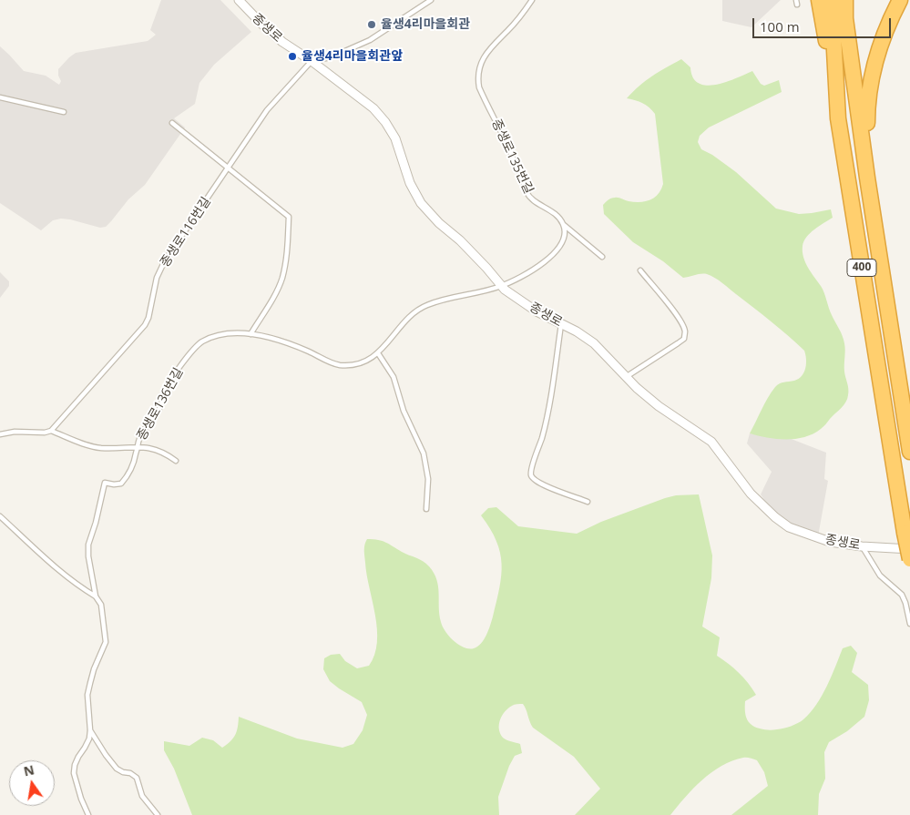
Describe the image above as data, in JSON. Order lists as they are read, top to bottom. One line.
{"streets":{"highway":["400"],"street":["종생로"],"lane":["종생로135번길","종생로116번길","종생로136번길"]},"crossings":[["종생로","종생로116번길"],["종생로","종생로136번길"]],"places":["율생4리마을회관","율생4리마을회관앞"],"scale_bar":"100 m","north":"top"}
